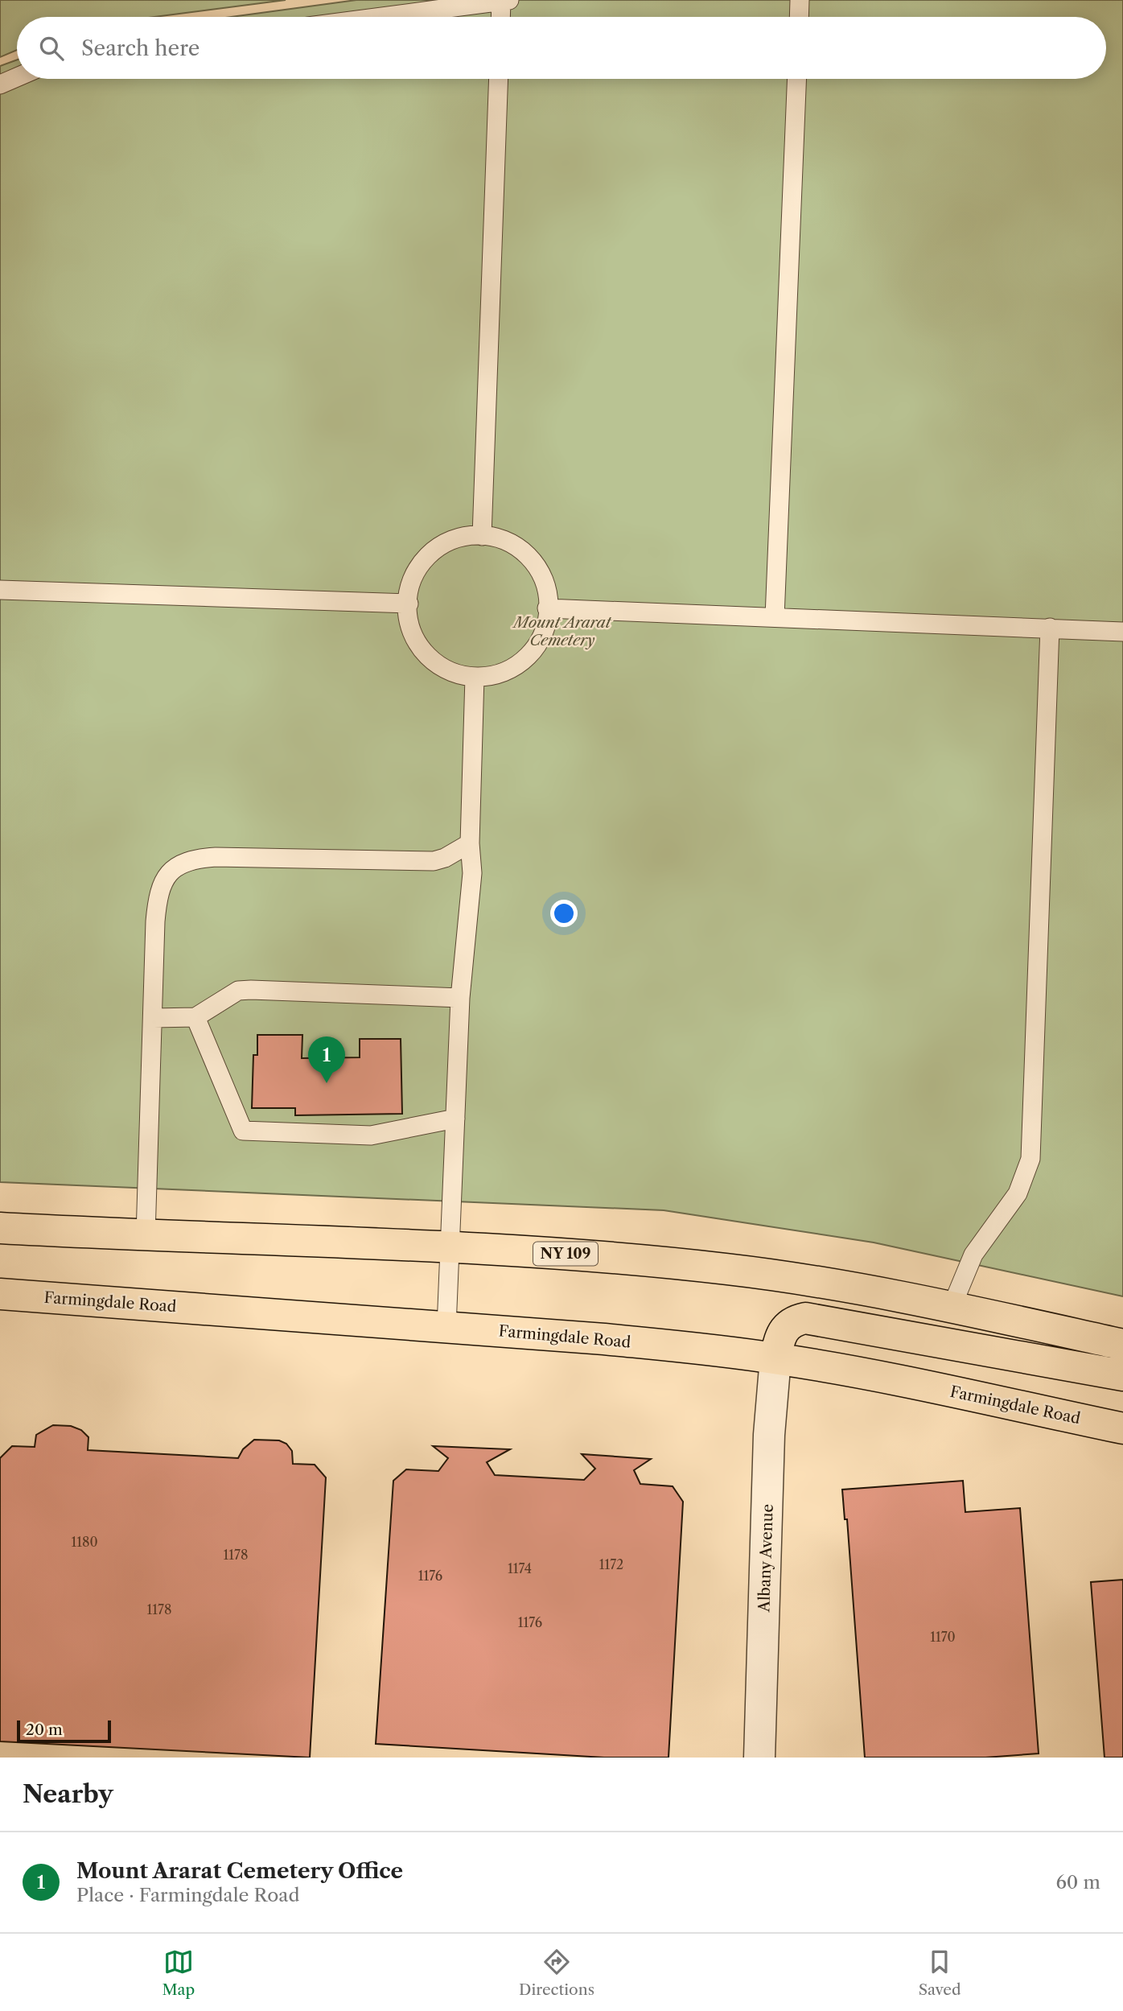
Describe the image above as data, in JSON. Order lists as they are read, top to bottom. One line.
{"streets":{"main road":["NY 109","Farmingdale Road"],"street":["Albany Avenue"]},"crossings":[["Farmingdale Road","Albany Avenue"]],"parks":["Mount Ararat Cemetery"],"house_numbers":["1180","1178","1172","1174","1176","1178","1176","1170"],"scale_bar":"20 m","page":{"search":"Search here","pins":"1","scale":"20 m","heading":"Nearby","list":[{"mark":"1","name":"Mount Ararat Cemetery Office","note":"Place · Farmingdale Road","value":"60 m"}],"nav":["Map","Directions","Saved"]}}
